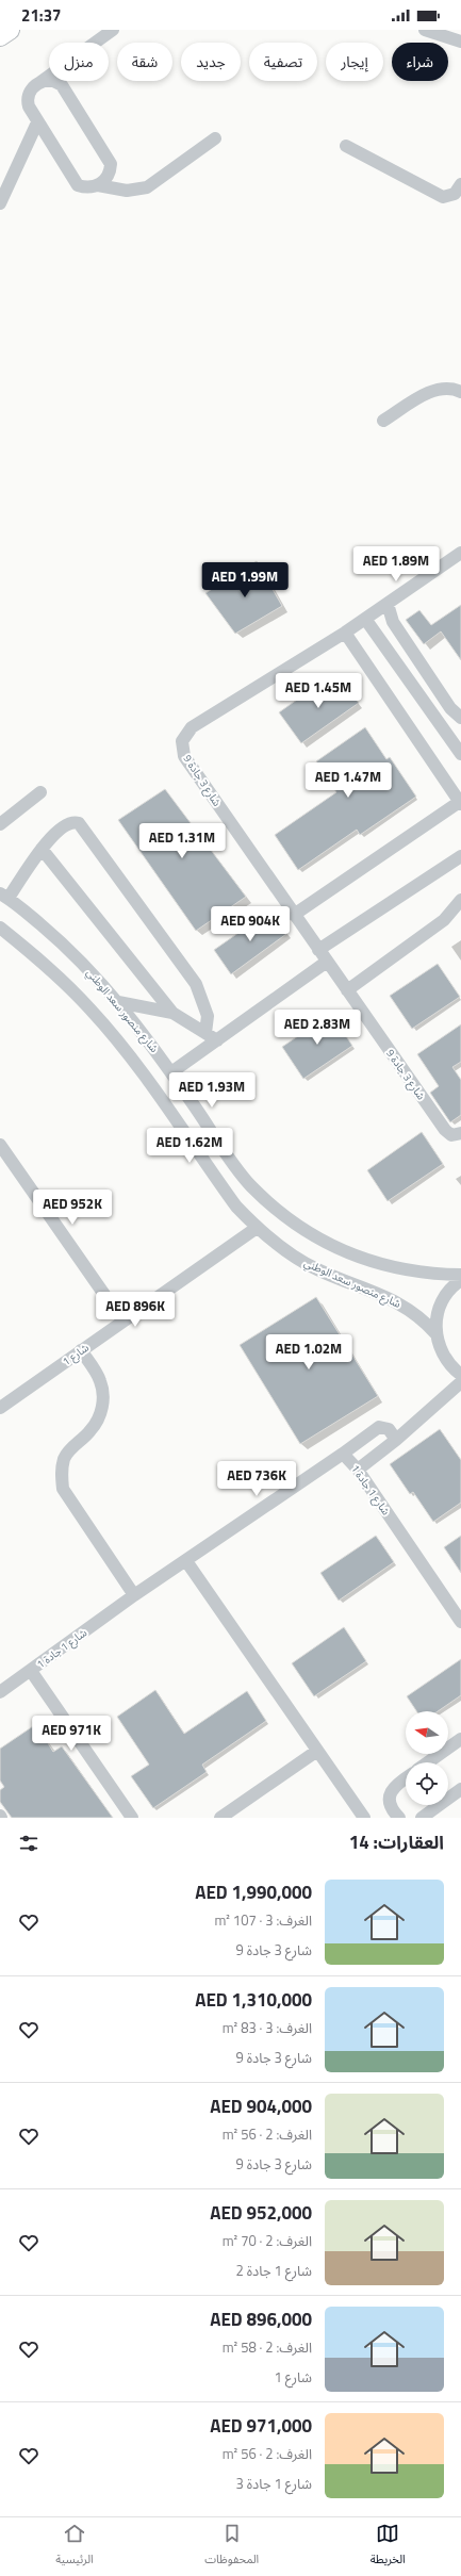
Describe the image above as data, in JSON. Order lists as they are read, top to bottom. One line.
{"streets":{"street":["شارع 3 جادة 9","شارع منصور سعد الوطني","شارع 1","شارع 1 جادة 1"]},"crossings":[["شارع منصور سعد الوطني","شارع 1"]],"north":"left","page":{"status":"21:37","chip":["شراء","إيجار","تصفية","جديد","شقة","منزل"],"price":["AED 1.89M","AED 1.99M","AED 1.45M","AED 1.47M","AED 1.31M","AED 904K","AED 2.83M","AED 1.93M","AED 1.62M","AED 952K","AED 896K","AED 1.02M","AED 736K","AED 971K"],"heading":"العقارات: 14","list":[{"name":"AED 1,990,000","note":"الغرف: 3 · 107 m² · شارع 3 جادة 9"},{"name":"AED 1,310,000","note":"الغرف: 3 · 83 m² · شارع 3 جادة 9"},{"name":"AED 904,000","note":"الغرف: 2 · 56 m² · شارع 3 جادة 9"},{"name":"AED 952,000","note":"الغرف: 2 · 70 m² · شارع 1 جادة 2"},{"name":"AED 896,000","note":"الغرف: 2 · 58 m² · شارع 1"},{"name":"AED 971,000","note":"الغرف: 2 · 56 m² · شارع 1 جادة 3"}],"tabs":["الخريطة","المحفوظات","الرئيسية"]}}
